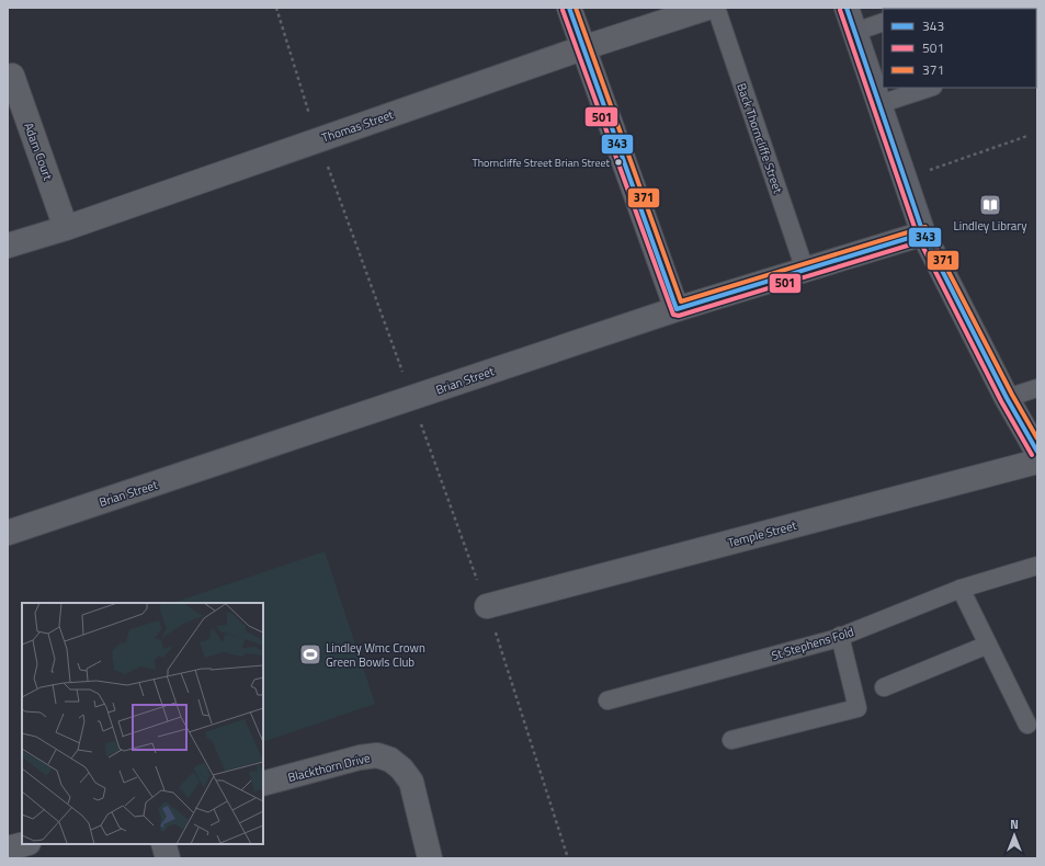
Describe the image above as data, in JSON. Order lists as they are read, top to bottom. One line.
{"streets":{"street":["Thomas Street","Adam Court","Brian Street","Temple Street","Blackthorn Drive"],"lane":["Back Thorncliffe Street","St Stephens Fold"]},"crossings":[["Thomas Street","Adam Court"],["Back Thorncliffe Street","Brian Street"]],"places":{"other":["Thorncliffe Street Brian Street"],"library":["Lindley Library"],"sports":["Lindley Wmc Crown Green Bowls Club"]},"lines":["transit line 343","transit line 371","transit line 501"],"legend":["343","501","371"],"north":"top"}
